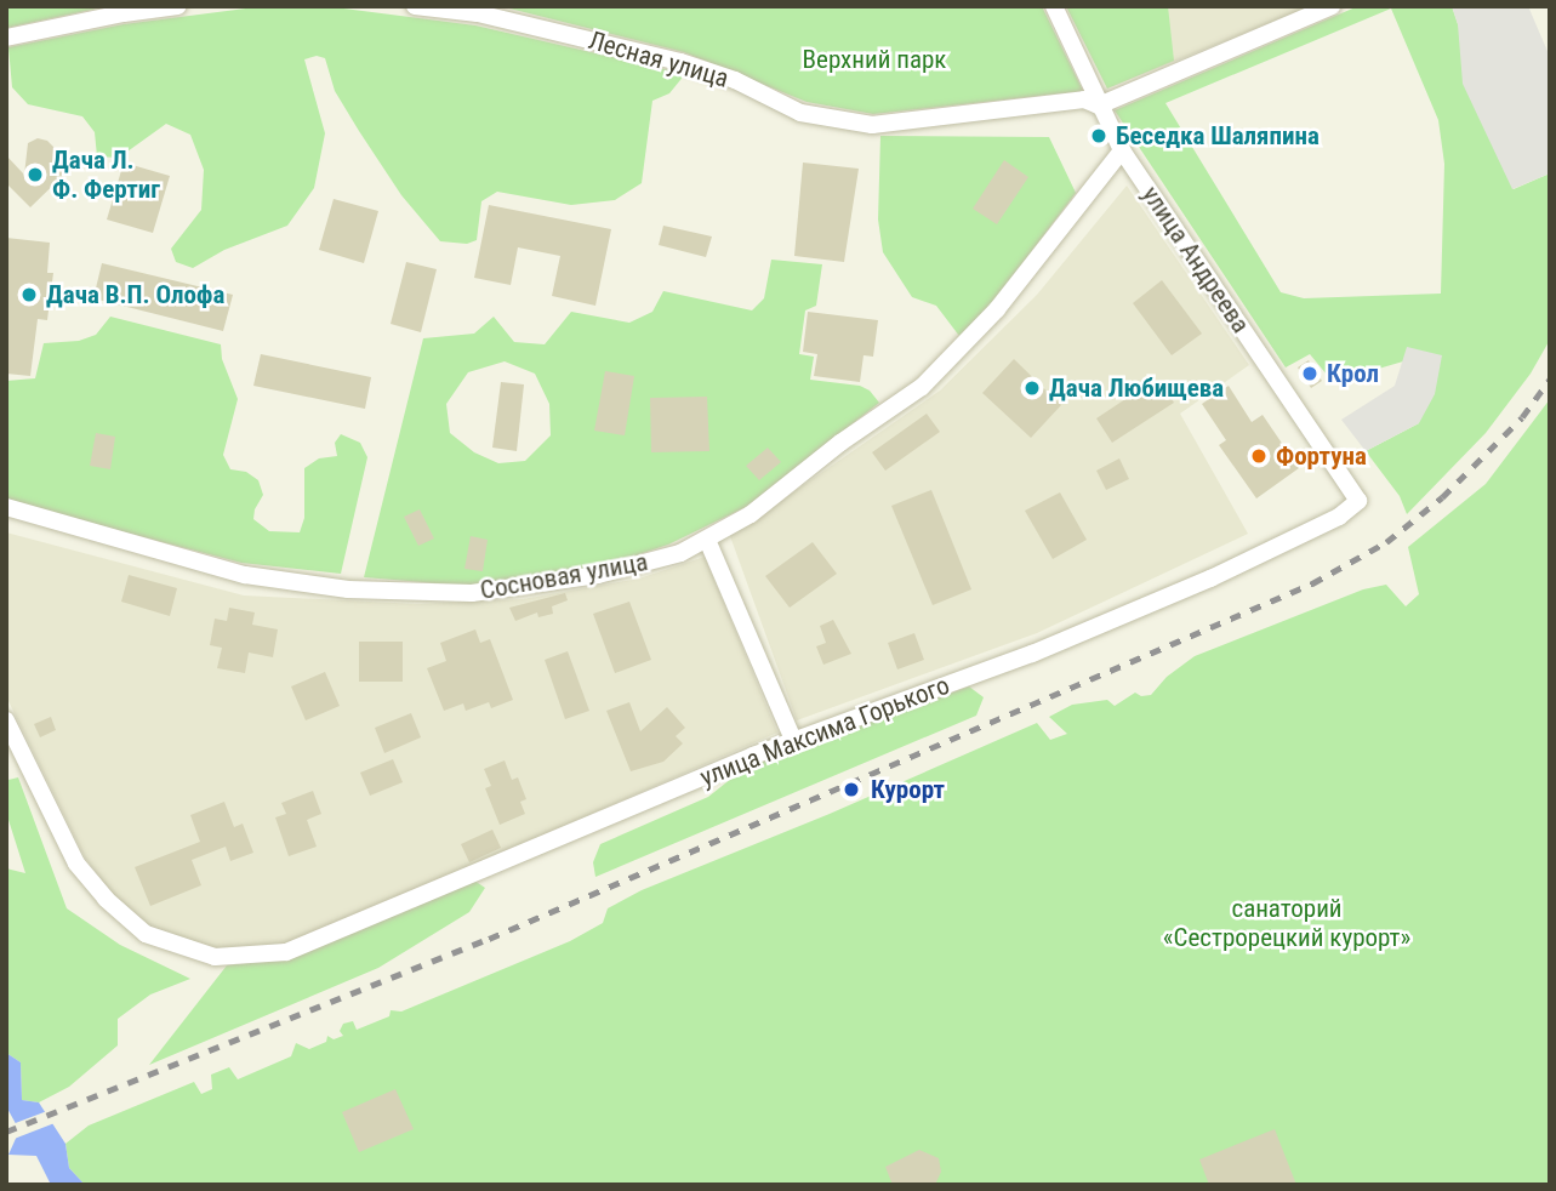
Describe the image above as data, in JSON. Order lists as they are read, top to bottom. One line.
{"streets":{"street":["Лесная улица","улица Андреева","Сосновая улица","улица Максима Горького"]},"crossings":[["Лесная улица","улица Андреева"],["улица Андреева","Сосновая улица"],["улица Андреева","улица Максима Горького"]],"parks":["Верхний парк","санаторий «Сестрорецкий курорт»"],"places":["Беседка Шаляпина","Дача Л. Ф. Фертиг","Дача В.П. Олофа","Крол","Дача Любищева","Фортуна","Курорт"]}
